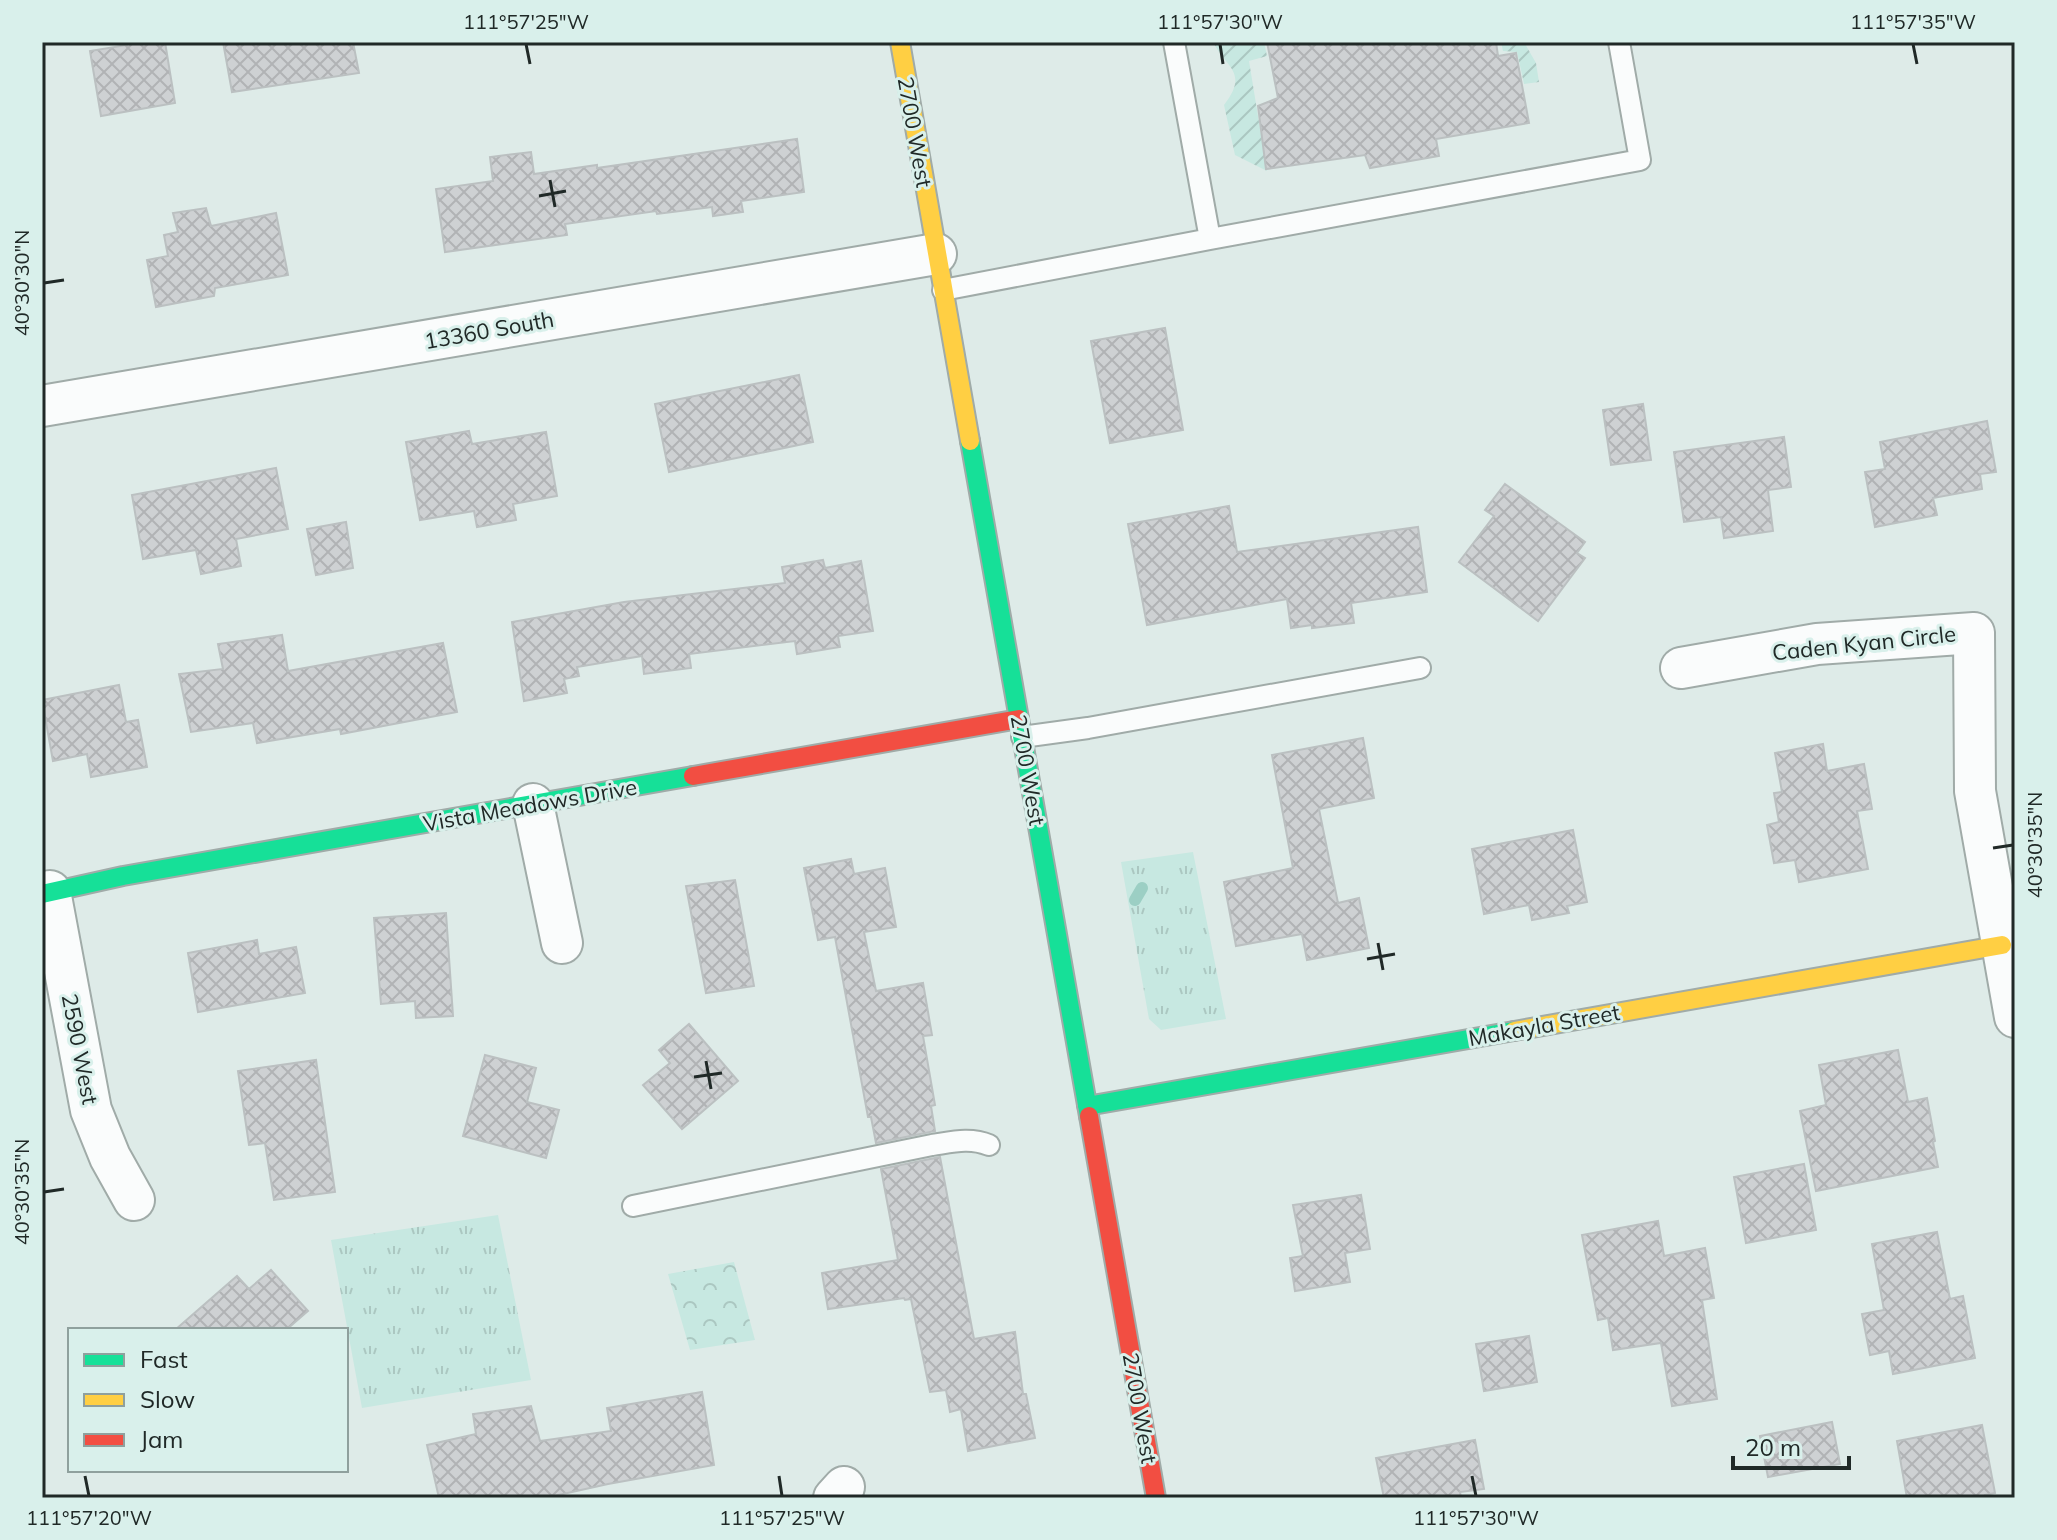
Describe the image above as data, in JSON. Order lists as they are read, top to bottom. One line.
{"streets":{"street":["2700 West","13360 South","Caden Kyan Circle","Vista Meadows Drive","Makayla Street","2590 West"]},"crossings":[["2700 West","13360 South"],["2700 West","Vista Meadows Drive"],["2700 West","Makayla Street"],["Caden Kyan Circle","Makayla Street"],["Vista Meadows Drive","2590 West"]],"legend":["Fast","Slow","Jam"],"scale_bar":"20 m","coordinates":["111°57'25\"W","111°57'30\"W","111°57'35\"W","40°30'30\"N","40°30'35\"N","111°57'20\"W"]}
